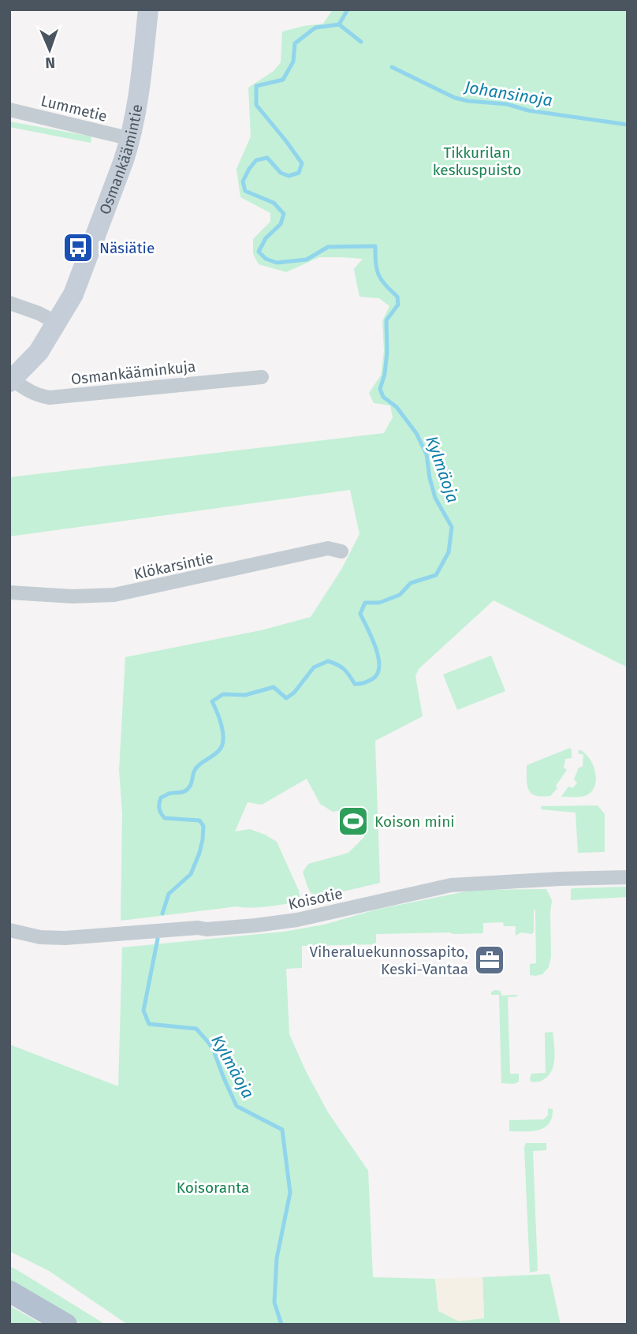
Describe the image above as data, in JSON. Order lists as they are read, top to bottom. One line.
{"streets":{"street":["Lummetie","Osmankäämintie","Osmankääminkuja","Klökarsintie","Koisotie"]},"crossings":[["Lummetie","Osmankäämintie"],["Osmankäämintie","Osmankääminkuja"]],"water":["Johansinoja","Kylmäoja"],"parks":["Tikkurilan keskuspuisto","Koisoranta"],"places":{"bus stop":["Näsiätie"],"sports":["Koison mini"],"office":["Viheraluekunnossapito, Keski-Vantaa"]},"north":"bottom"}
